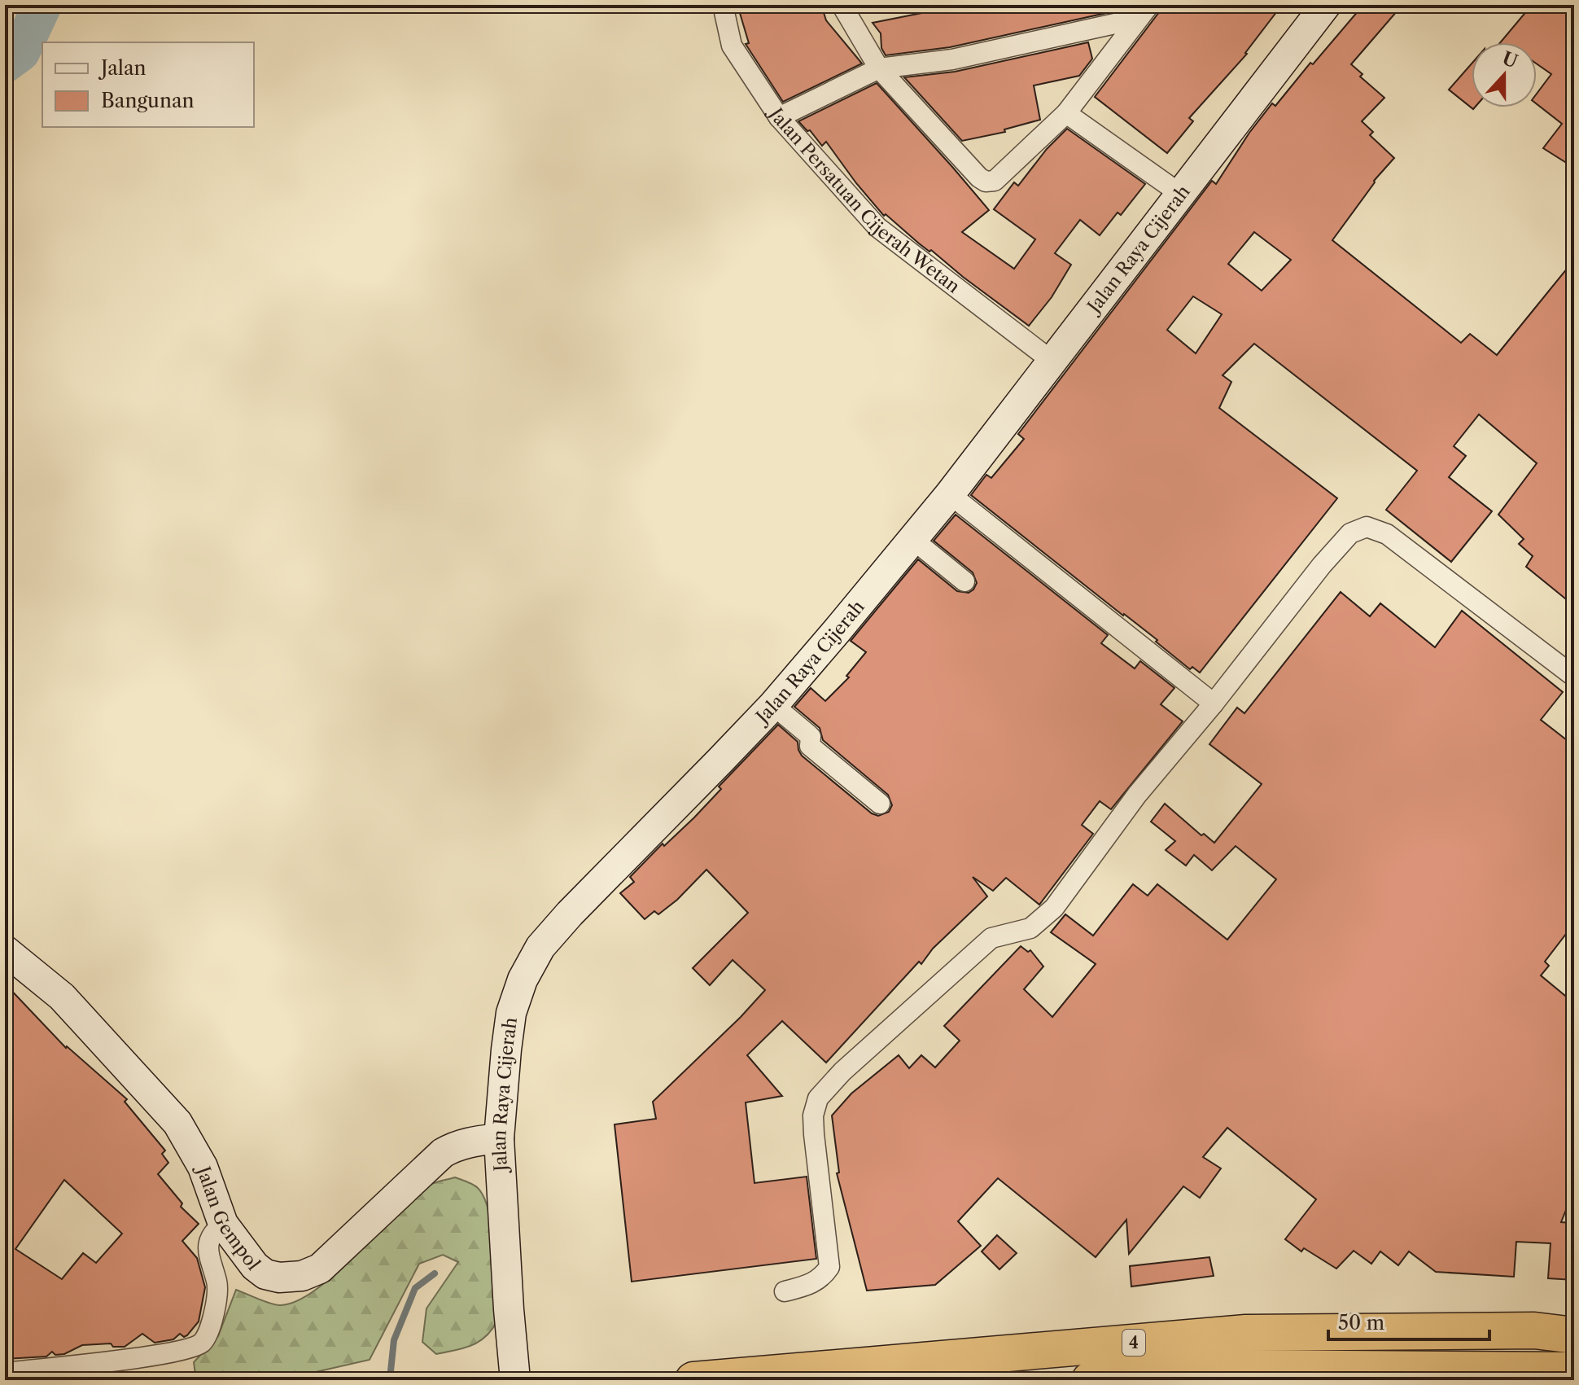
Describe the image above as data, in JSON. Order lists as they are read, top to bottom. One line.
{"streets":{"highway":["4"],"main road":["Jalan Raya Cijerah","Jalan Gempol"],"street":["Jalan Persatuan Cijerah Wetan"]},"crossings":[["Jalan Persatuan Cijerah Wetan","Jalan Raya Cijerah"],["Jalan Raya Cijerah","Jalan Gempol"]],"legend":["Jalan","Bangunan"],"scale_bar":"50 m","north":"top"}
